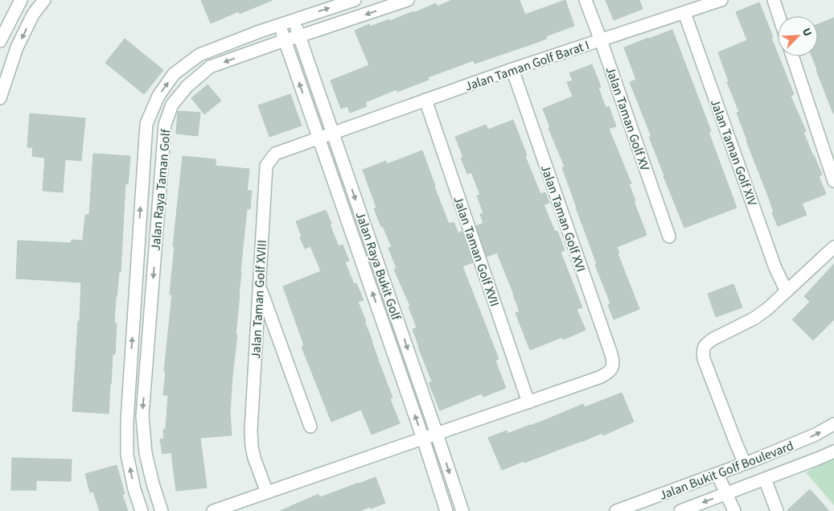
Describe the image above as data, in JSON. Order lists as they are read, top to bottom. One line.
{"streets":{"street":["Jalan Taman Golf Barat I","Jalan Taman Golf XV","Jalan Taman Golf XIV","Jalan Raya Taman Golf","Jalan Taman Golf XVI","Jalan Taman Golf XVII","Jalan Raya Bukit Golf","Jalan Taman Golf XVIII","Jalan Bukit Golf Boulevard"]},"crossings":[["Jalan Taman Golf Barat I","Jalan Taman Golf XV"],["Jalan Taman Golf Barat I","Jalan Taman Golf XIV"],["Jalan Taman Golf Barat I","Jalan Taman Golf XVI"],["Jalan Taman Golf Barat I","Jalan Taman Golf XVII"],["Jalan Taman Golf Barat I","Jalan Raya Bukit Golf"],["Jalan Taman Golf Barat I","Jalan Taman Golf XVIII"],["Jalan Raya Taman Golf","Jalan Raya Bukit Golf"],["Jalan Taman Golf XVI","Jalan Taman Golf XVII"],["Jalan Raya Bukit Golf","Jalan Taman Golf XVIII"]],"north":"top right"}
